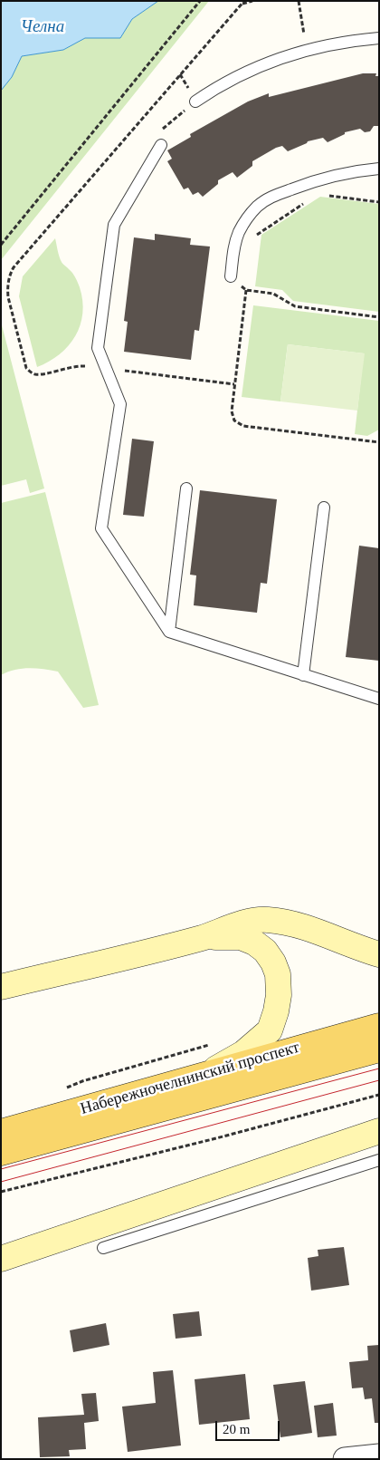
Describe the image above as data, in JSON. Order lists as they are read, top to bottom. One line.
{"streets":{"main road":["Набережночелнинский проспект"]},"water":["Челна"],"scale_bar":"20 m"}
